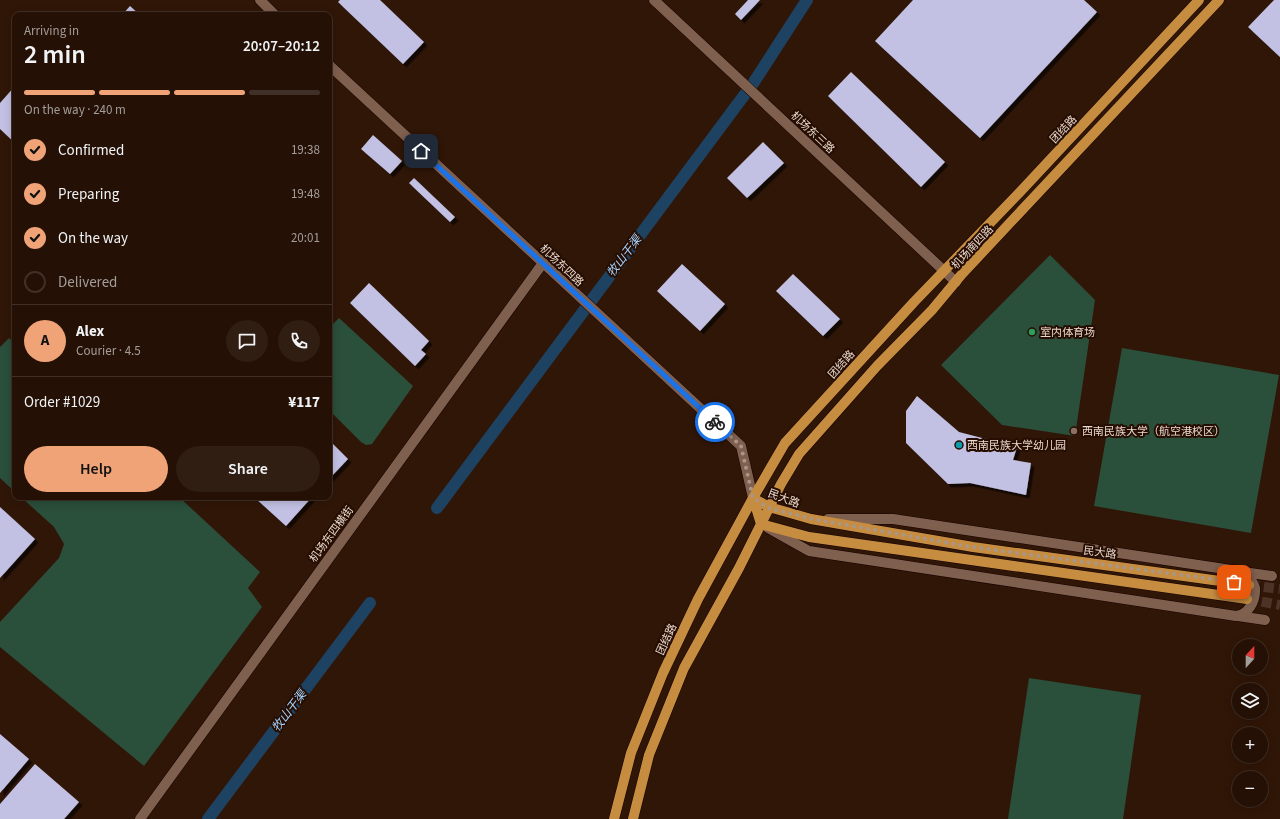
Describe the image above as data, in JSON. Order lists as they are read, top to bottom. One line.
{"streets":{"main road":["团结路","机场南四路","民大路"],"street":["机场东三路","机场东四路","机场东四横街"]},"crossings":[["团结路","机场东三路"],["团结路","机场东四路"],["团结路","民大路"],["机场东三路","机场南四路"],["机场南四路","民大路"],["机场东四路","民大路"],["机场东四路","机场东四横街"]],"water":["牧山干渠"],"places":["室内体育场","西南民族大学（航空港校区）","西南民族大学幼儿园"],"north":"top","page":{"heading":["2 min","Arriving in","20:07–20:12"],"panel":["Alex","Courier · 4.5","Order #1029","¥117"],"bar":"On the way · 240 m","list":[["Confirmed","19:38"],["Preparing","19:48"],["On the way","20:01"],"Delivered"],"round":"A","buttons":["Help","Share"],"map_buttons":["+","−"]}}
